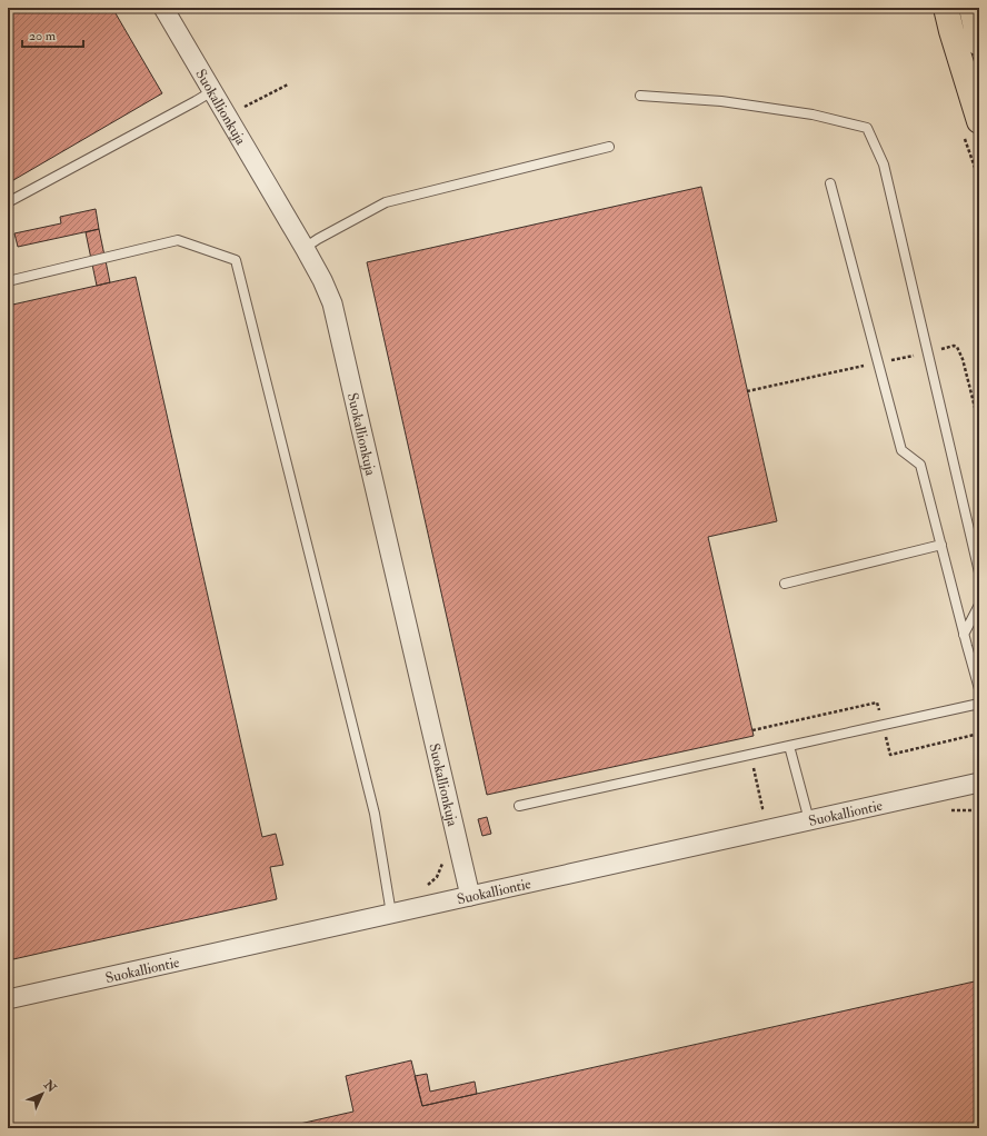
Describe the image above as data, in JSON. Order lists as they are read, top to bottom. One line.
{"streets":{"street":["Suokallionkuja","Suokalliontie"]},"crossings":[["Suokallionkuja","Suokalliontie"]],"scale_bar":"20 m","north":"top right"}
